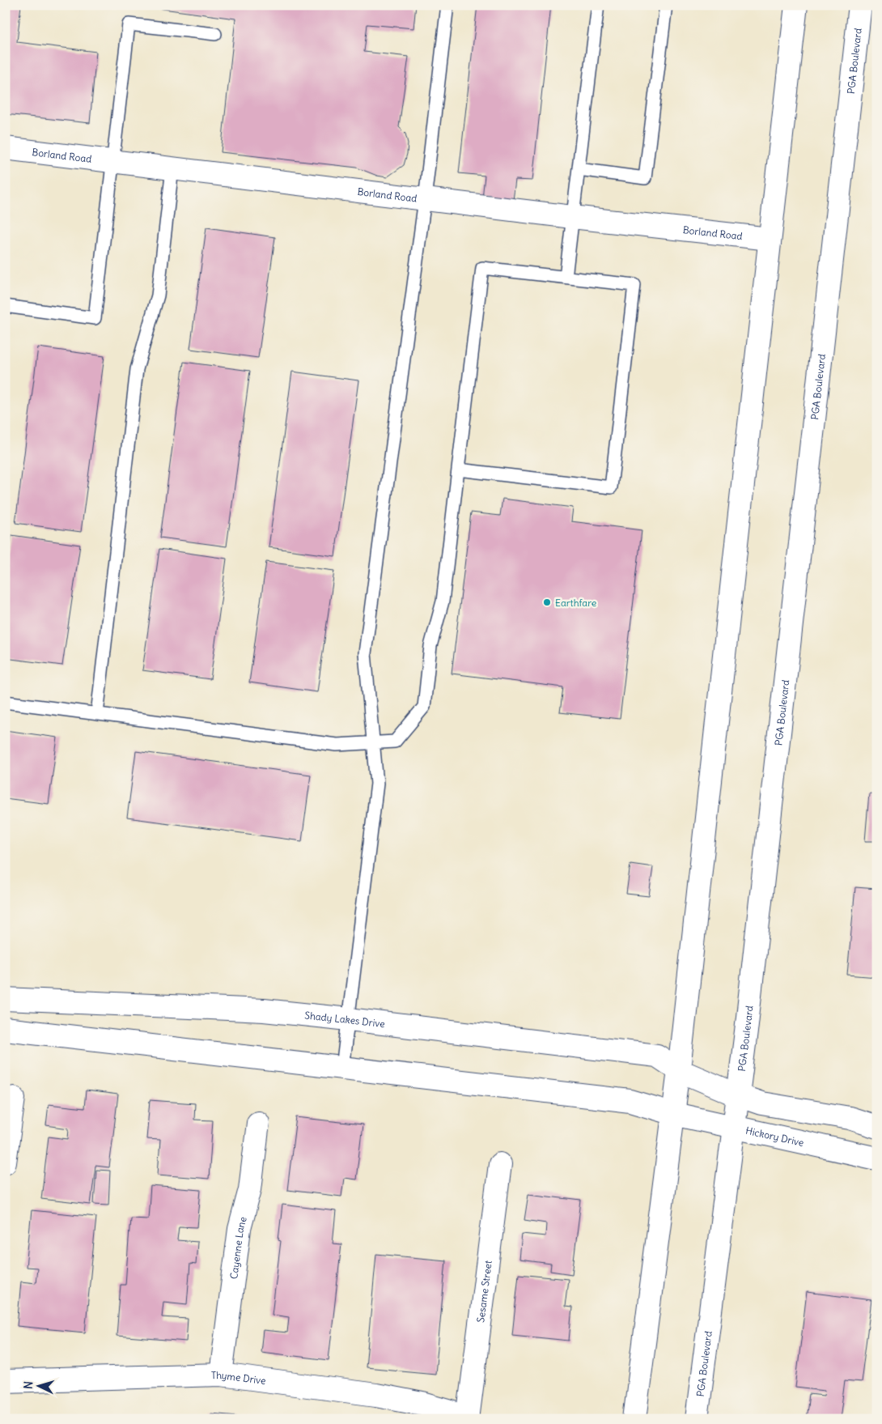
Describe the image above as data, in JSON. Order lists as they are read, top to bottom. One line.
{"streets":{"street":["PGA Boulevard","Borland Road","Shady Lakes Drive","Hickory Drive","Cayenne Lane","Sesame Street","Thyme Drive"]},"crossings":[["PGA Boulevard","Hickory Drive"],["Cayenne Lane","Thyme Drive"],["Sesame Street","Thyme Drive"]],"places":["Earthfare"],"north":"left"}
